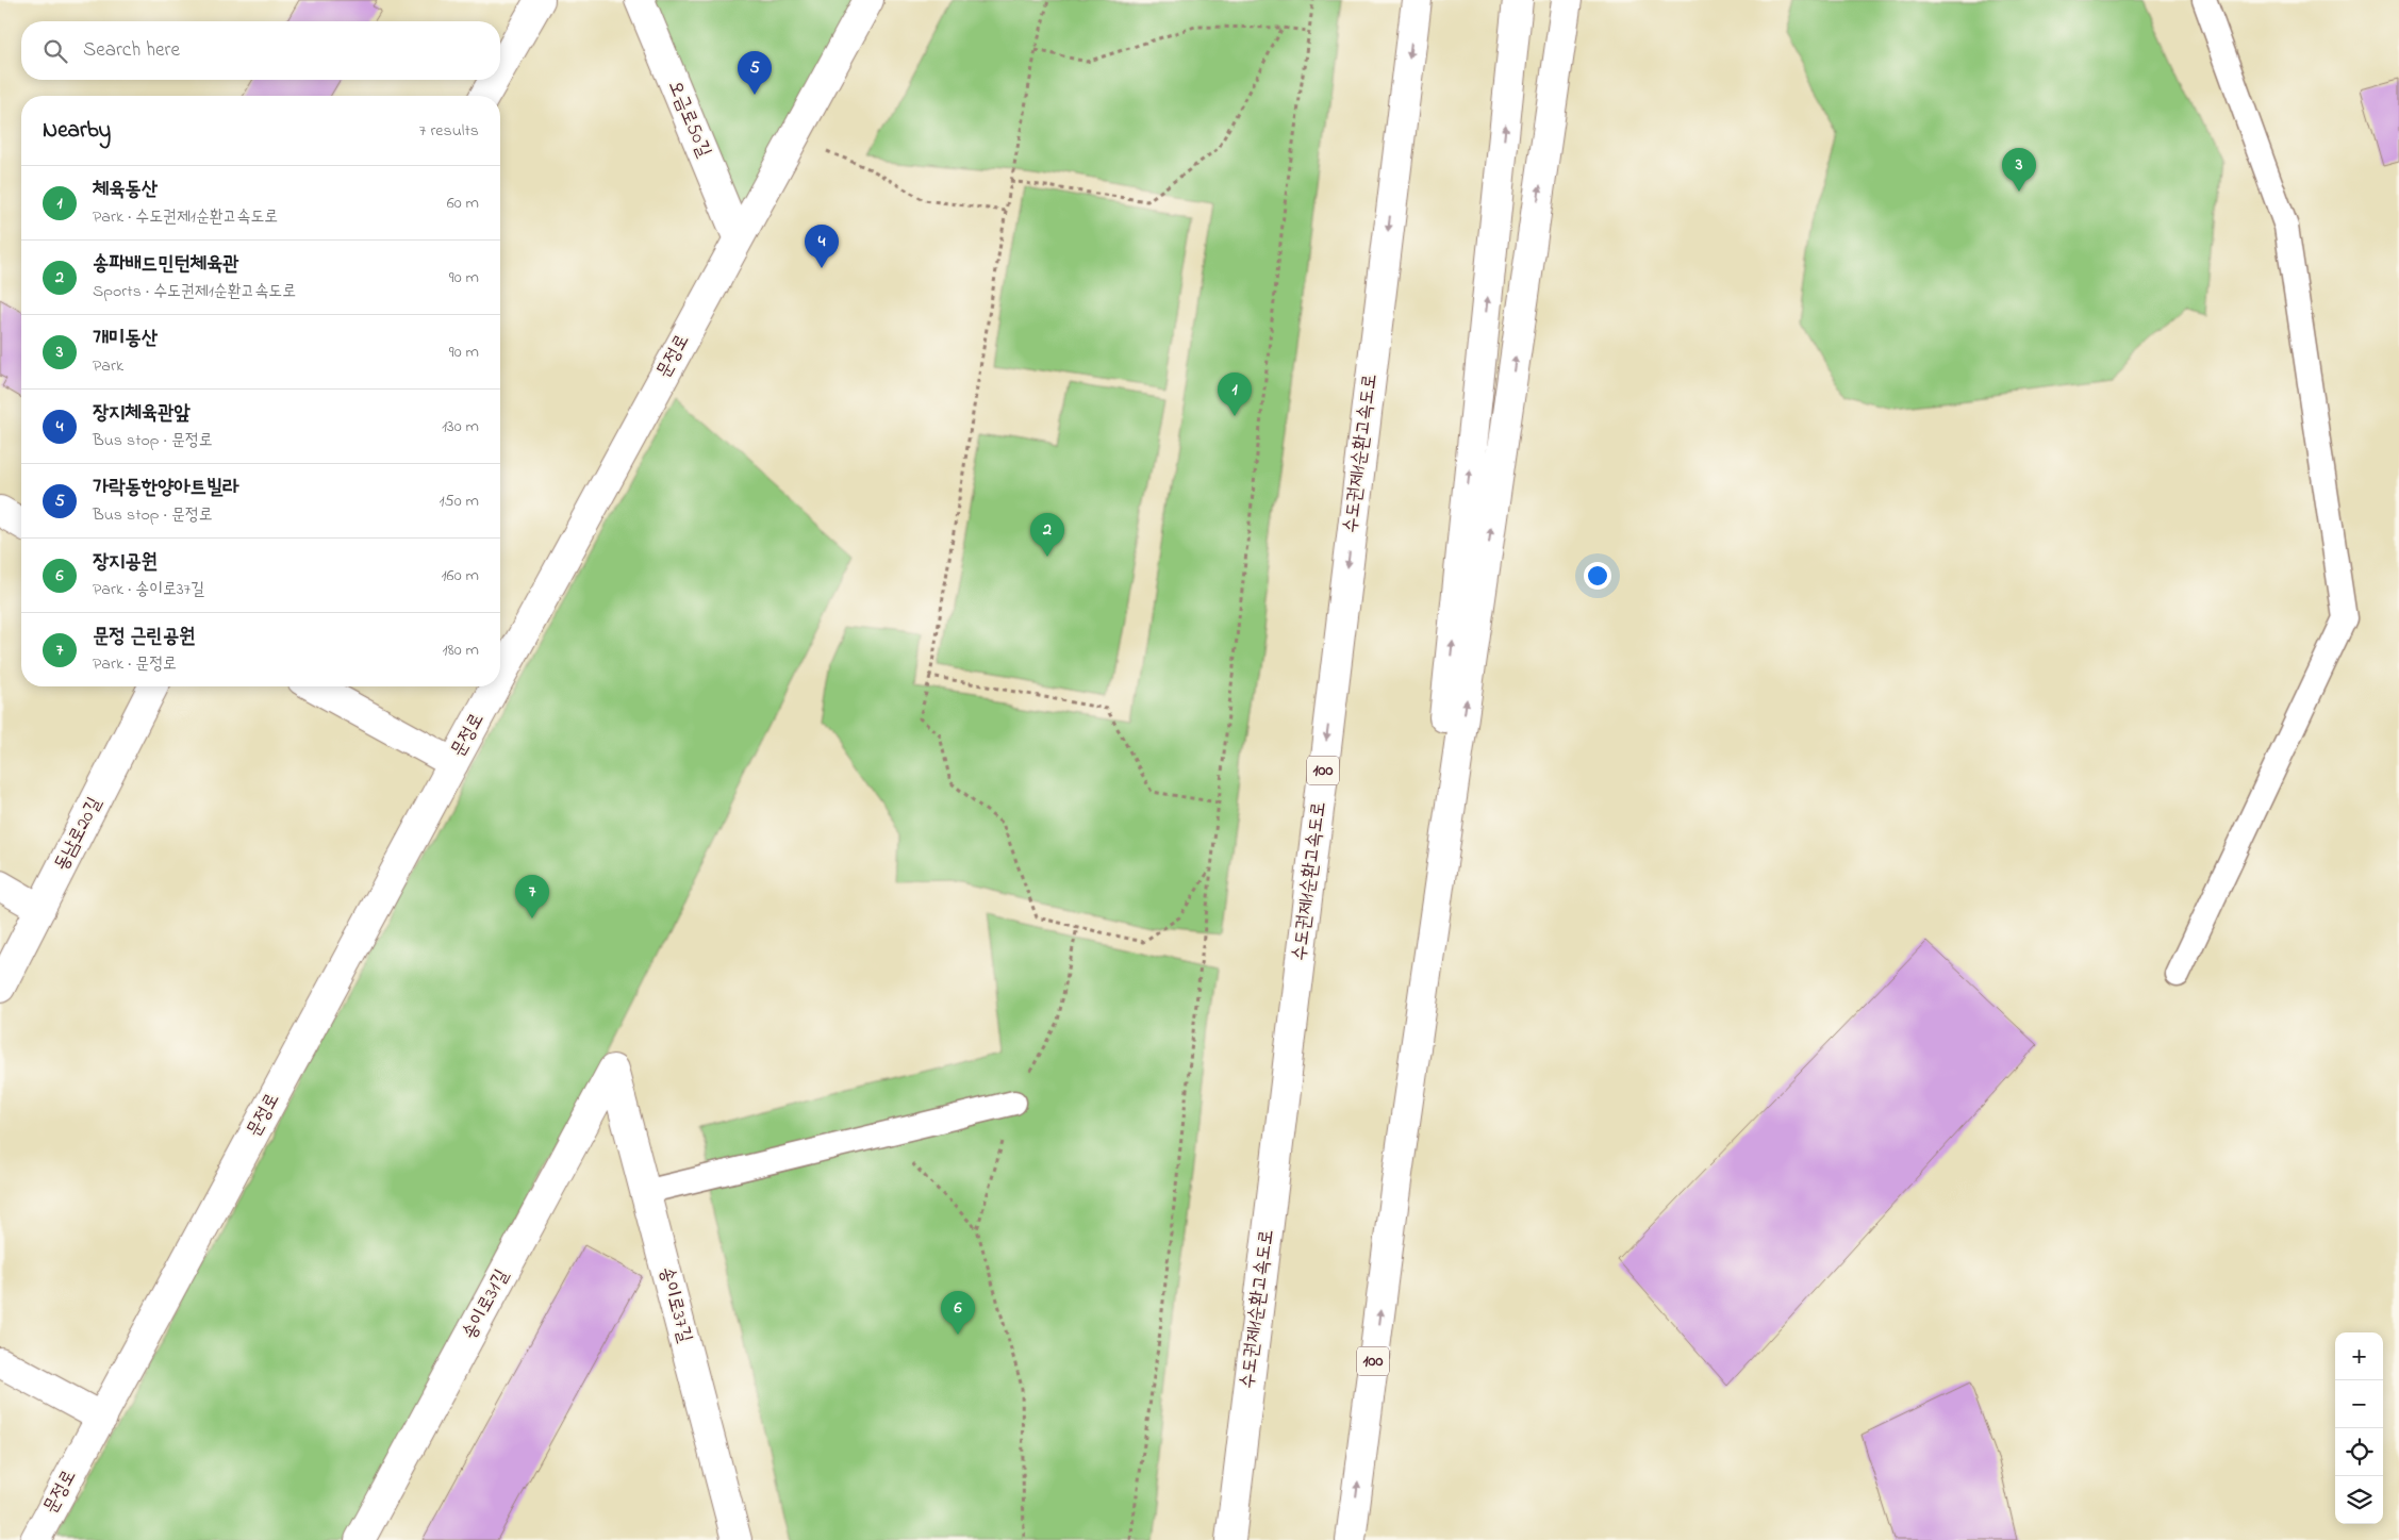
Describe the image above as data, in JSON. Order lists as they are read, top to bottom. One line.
{"streets":{"main road":["오금로50길","문정로","수도권제1순환고속도로","100","동남로20길","송이로31길","송이로37길"]},"crossings":[["오금로50길","문정로"],["송이로31길","송이로37길"]],"page":{"search":"Search here","pins":["5","3","4","1","2","7","6"],"heading":["Nearby","7 results"],"list":[{"mark":"1","name":"체육동산","note":"Park · 수도권제1순환고속도로","value":"60 m"},{"mark":"2","name":"송파배드민턴체육관","note":"Sports · 수도권제1순환고속도로","value":"90 m"},{"mark":"3","name":"개미동산","note":"Park","value":"90 m"},{"mark":"4","name":"장지체육관앞","note":"Bus stop · 문정로","value":"130 m"},{"mark":"5","name":"가락동한양아트빌라","note":"Bus stop · 문정로","value":"150 m"},{"mark":"6","name":"장지공원","note":"Park · 송이로37길","value":"160 m"},{"mark":"7","name":"문정 근린공원","note":"Park · 문정로","value":"180 m"}],"map_buttons":["+","−"]}}
